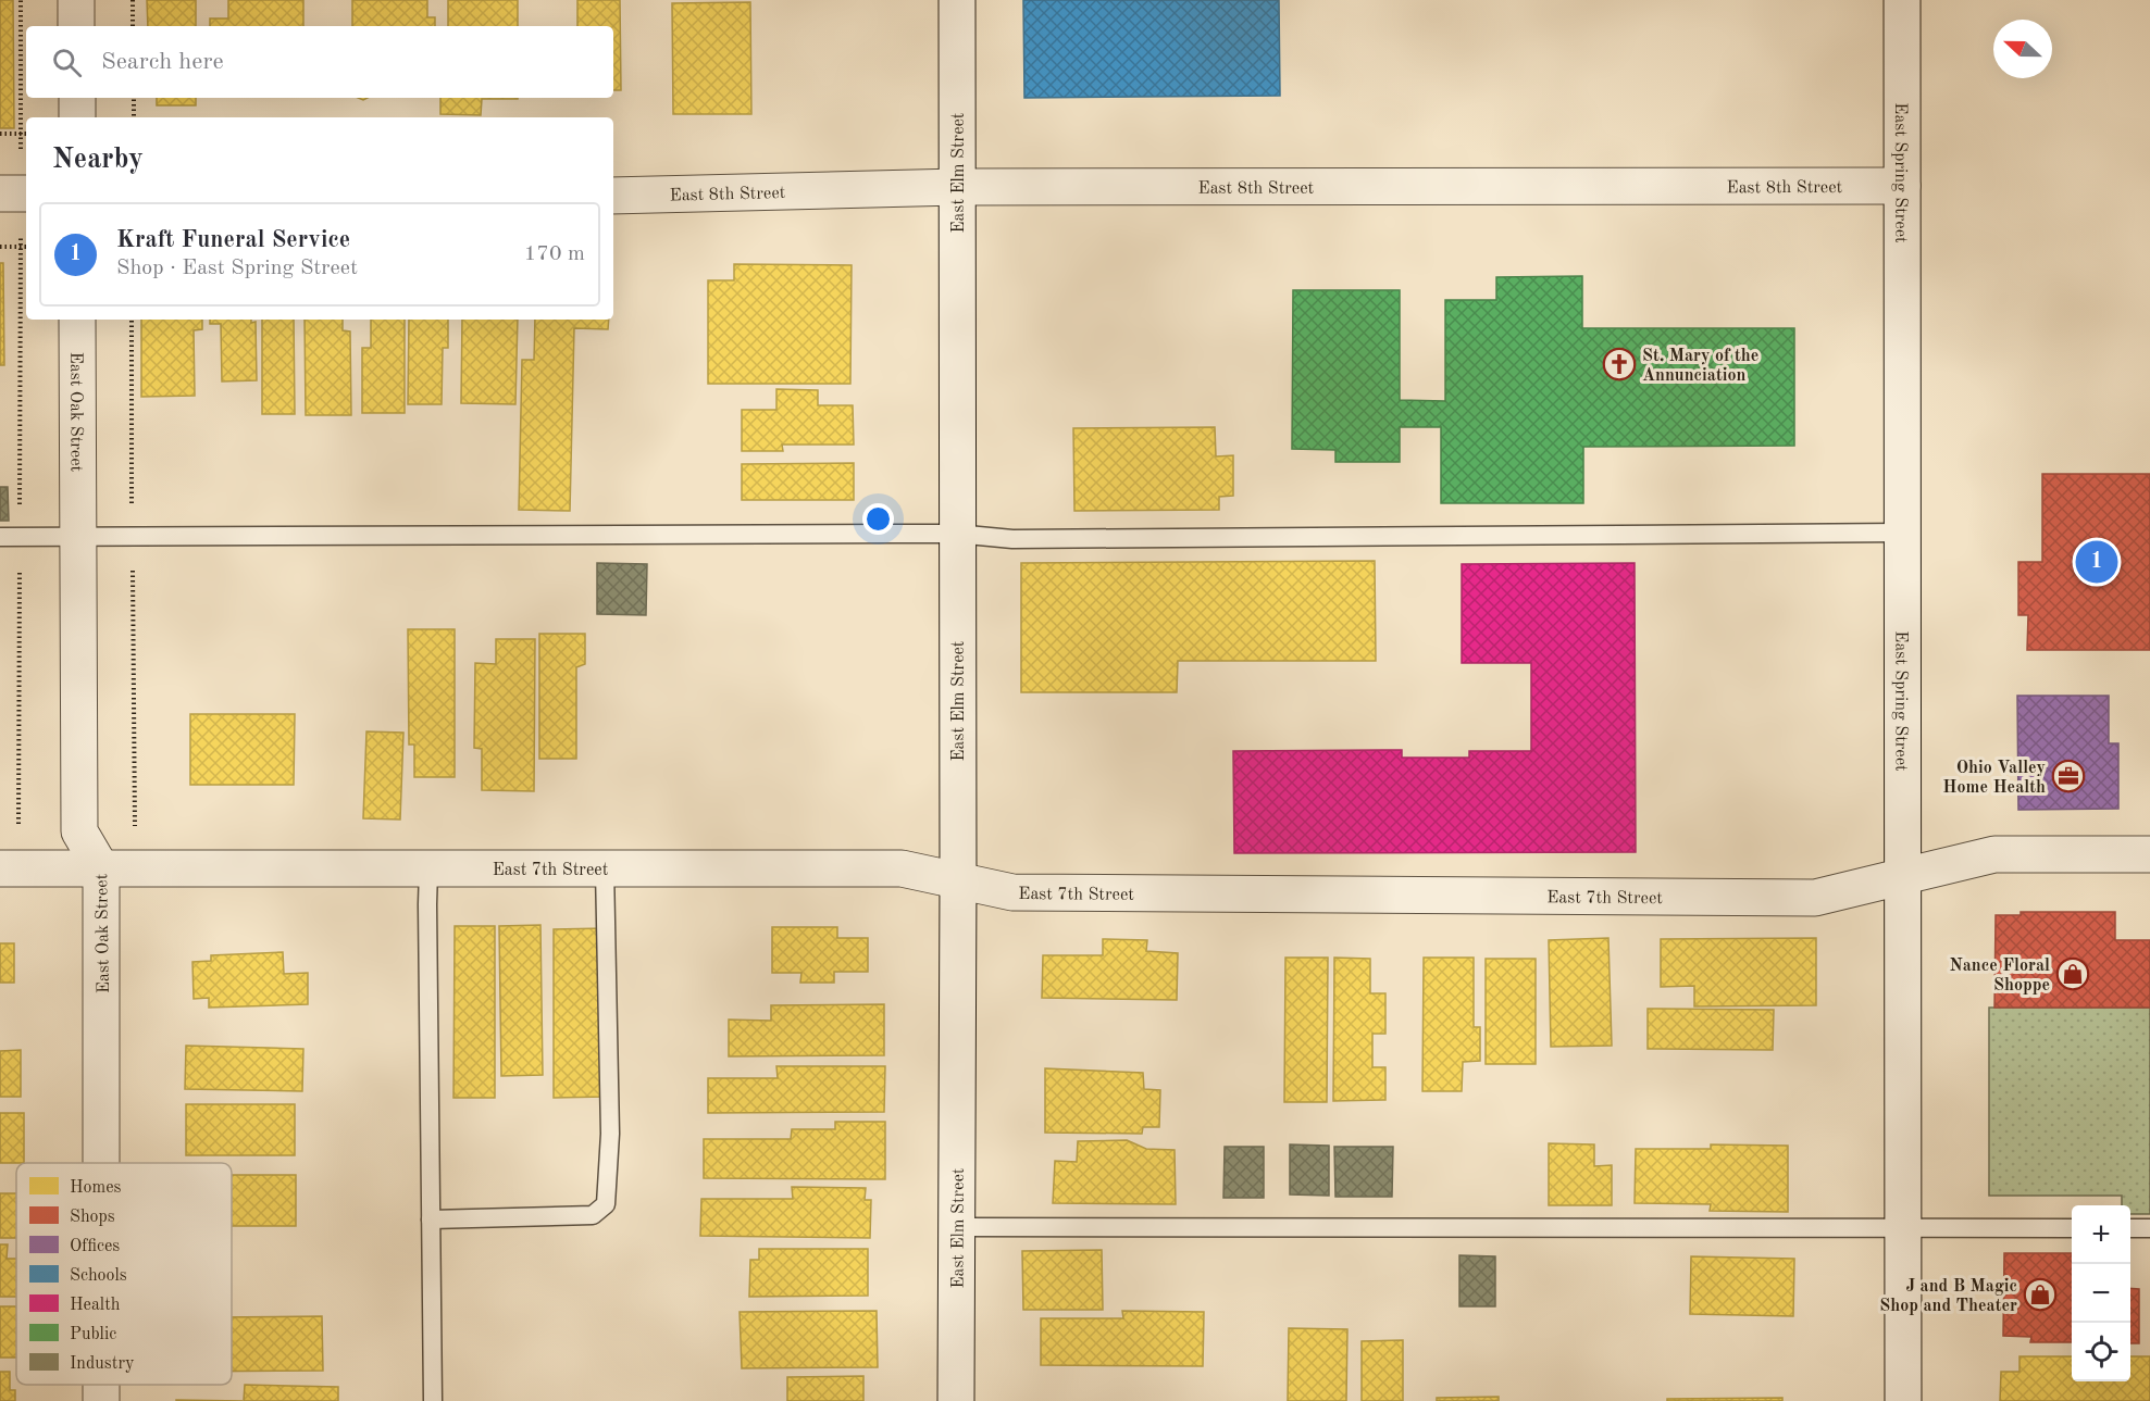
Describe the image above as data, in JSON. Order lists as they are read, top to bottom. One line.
{"streets":{"street":["East Elm Street","East Spring Street","East 8th Street","East Oak Street","East 7th Street"]},"crossings":[["East Elm Street","East 8th Street"],["East Elm Street","East 7th Street"],["East Spring Street","East 8th Street"],["East Spring Street","East 7th Street"],["East Oak Street","East 7th Street"]],"places":{"church":["St. Mary of the Annunciation"],"office":["Ohio Valley Home Health"],"shop":["Nance Floral Shoppe","J and B Magic Shop and Theater"]},"legend":["Homes","Shops","Offices","Schools","Health","Public","Industry"],"north":"left","page":{"search":"Search here","heading":"Nearby","list":[{"mark":"1","name":"Kraft Funeral Service","note":"Shop · East Spring Street","value":"170 m"}],"pins":"1","map_buttons":["+","−"]}}
